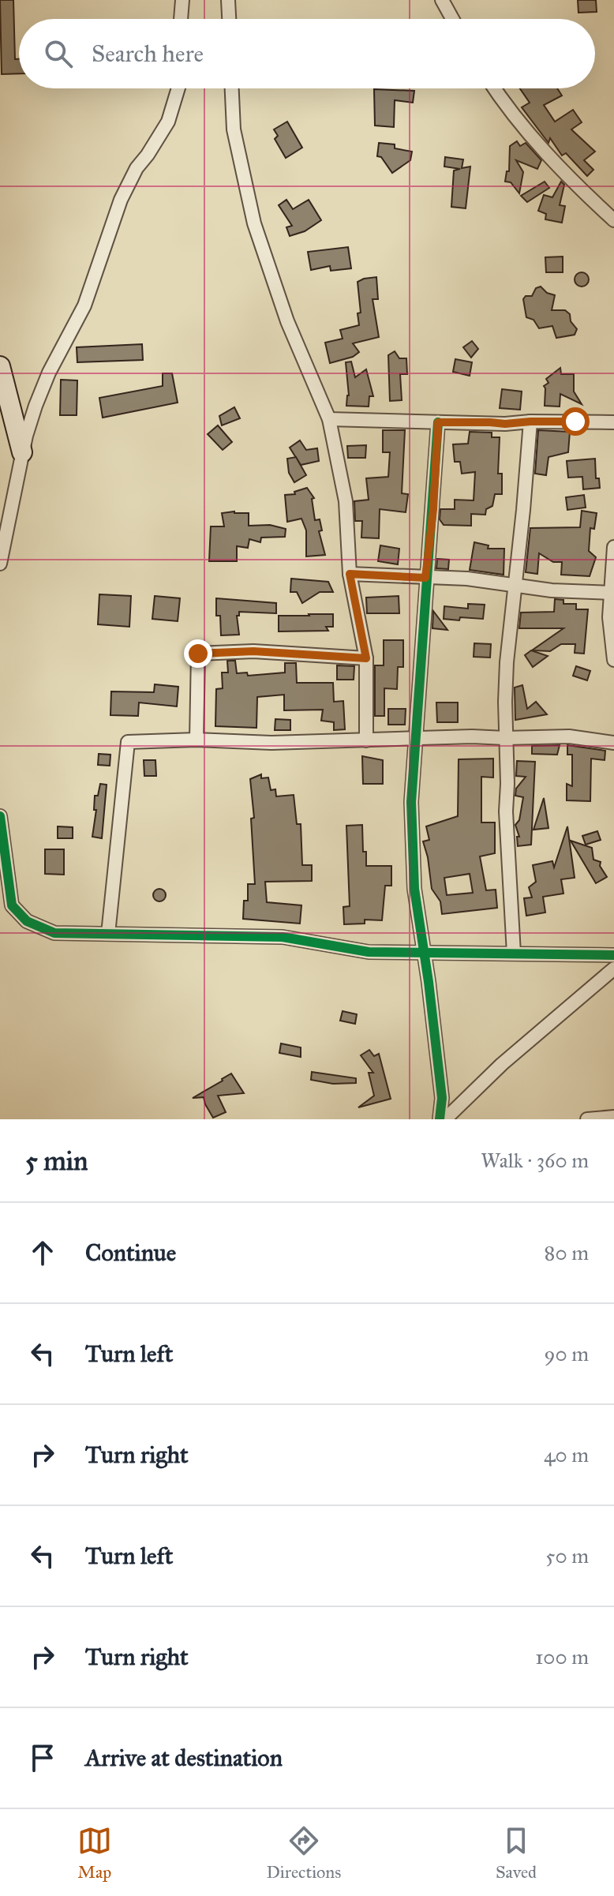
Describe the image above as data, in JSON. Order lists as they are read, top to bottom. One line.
{"page":{"search":"Search here","heading":["5 min","Walk · 360 m"],"list":[["Continue","80 m"],["Turn left","90 m"],["Turn right","40 m"],["Turn left","50 m"],["Turn right","100 m"],"Arrive at destination"],"nav":["Map","Directions","Saved"]}}
